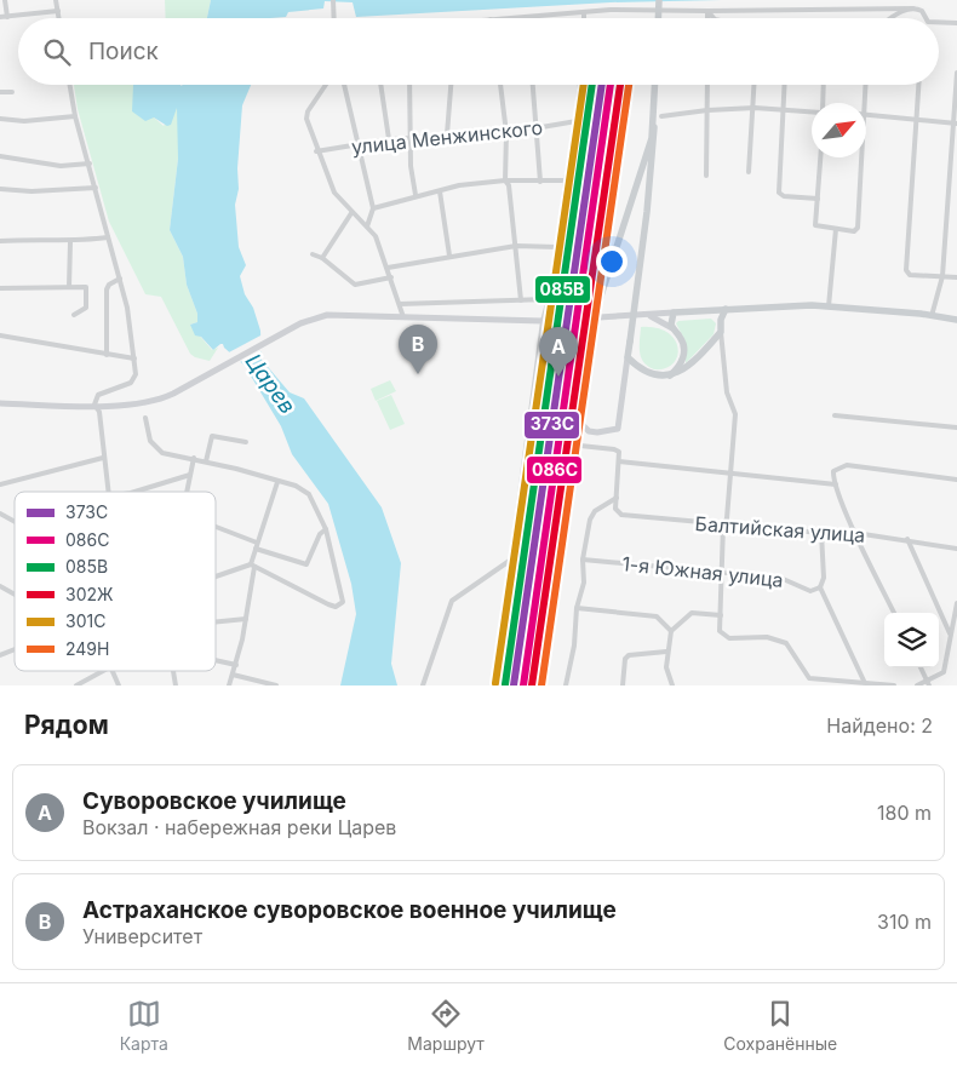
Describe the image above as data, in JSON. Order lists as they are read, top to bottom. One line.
{"streets":{"street":["улица Менжинского","Балтийская улица","1-я Южная улица"]},"water":["Царев"],"lines":["transit line 373C","transit line 086С","transit line 085В","transit line 302Ж","transit line 301С","transit line 249Н"],"legend":["373C","086С","085В","302Ж","301С","249Н"],"north":"top right","page":{"search":"Поиск","pins":["B","A"],"heading":["Рядом","Найдено: 2"],"list":[{"mark":"A","name":"Суворовское училище","note":"Вокзал · набережная реки Царев","value":"180 m"},{"mark":"B","name":"Астраханское суворовское военное училище","note":"Университет","value":"310 m"}],"nav":["Карта","Маршрут","Сохранённые"]}}
